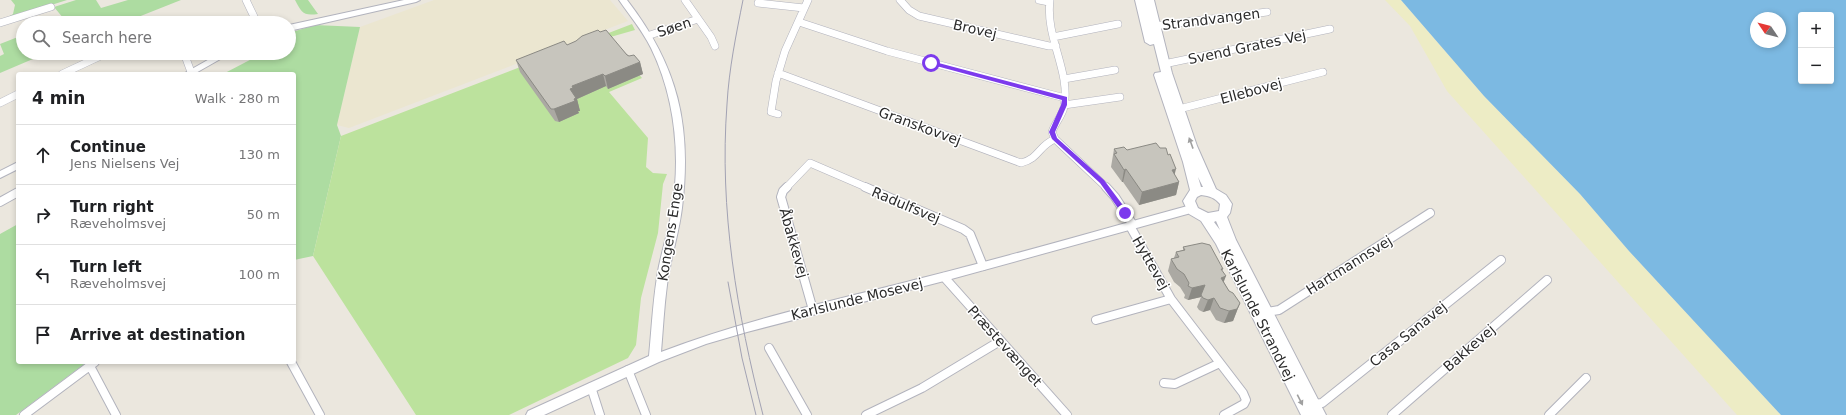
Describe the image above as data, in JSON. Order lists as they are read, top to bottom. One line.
{"streets":{"main road":["Karlslunde Strandvej"],"street":["Strandvangen","Søen","Brovej","Svend Grates Vej","Ellebovej","Granskovvej","Radulfsvej","Kongens Enge","Åbakkevej","Hyttevej","Hartmannsvej","Karlslunde Mosevej","Casa Sanavej","Præstevænget","Bakkevej"]},"crossings":[["Søen","Kongens Enge"],["Granskovvej","Hyttevej"],["Radulfsvej","Åbakkevej"],["Radulfsvej","Karlslunde Mosevej"],["Kongens Enge","Karlslunde Mosevej"],["Åbakkevej","Karlslunde Mosevej"],["Hyttevej","Karlslunde Mosevej"],["Hartmannsvej","Karlslunde Strandvej"],["Karlslunde Mosevej","Karlslunde Strandvej"],["Karlslunde Mosevej","Præstevænget"],["Karlslunde Strandvej","Casa Sanavej"]],"north":"top left","page":{"map_buttons":["+","−"],"search":"Search here","heading":["4 min","Walk · 280 m"],"list":[["Continue","Jens Nielsens Vej","130 m"],["Turn right","Ræveholmsvej","50 m"],["Turn left","Ræveholmsvej","100 m"],"Arrive at destination"]}}
